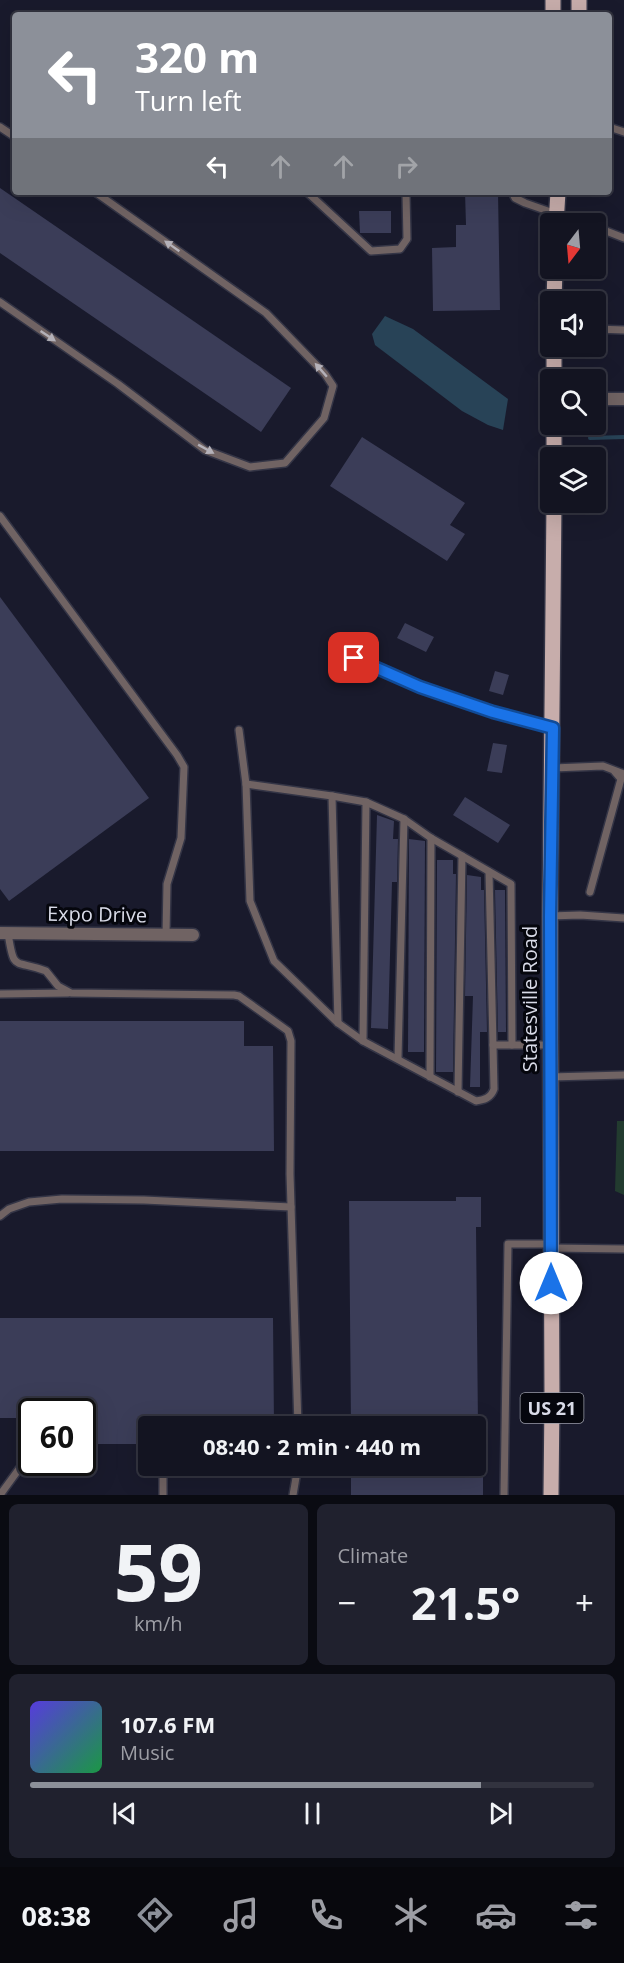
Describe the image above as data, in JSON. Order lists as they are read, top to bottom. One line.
{"streets":{"main road":["Statesville Road","US 21"],"street":["Expo Drive"]},"north":"bottom","page":{"turn":["320 m","Turn left"],"limit":"60","trip":"08:40 · 2 min · 440 m","tile":[["59","km/h"],"Climate"],"heat":["−","21.5°","+"],"song":["107.6 FM","Music"],"tabs":"08:38"}}
